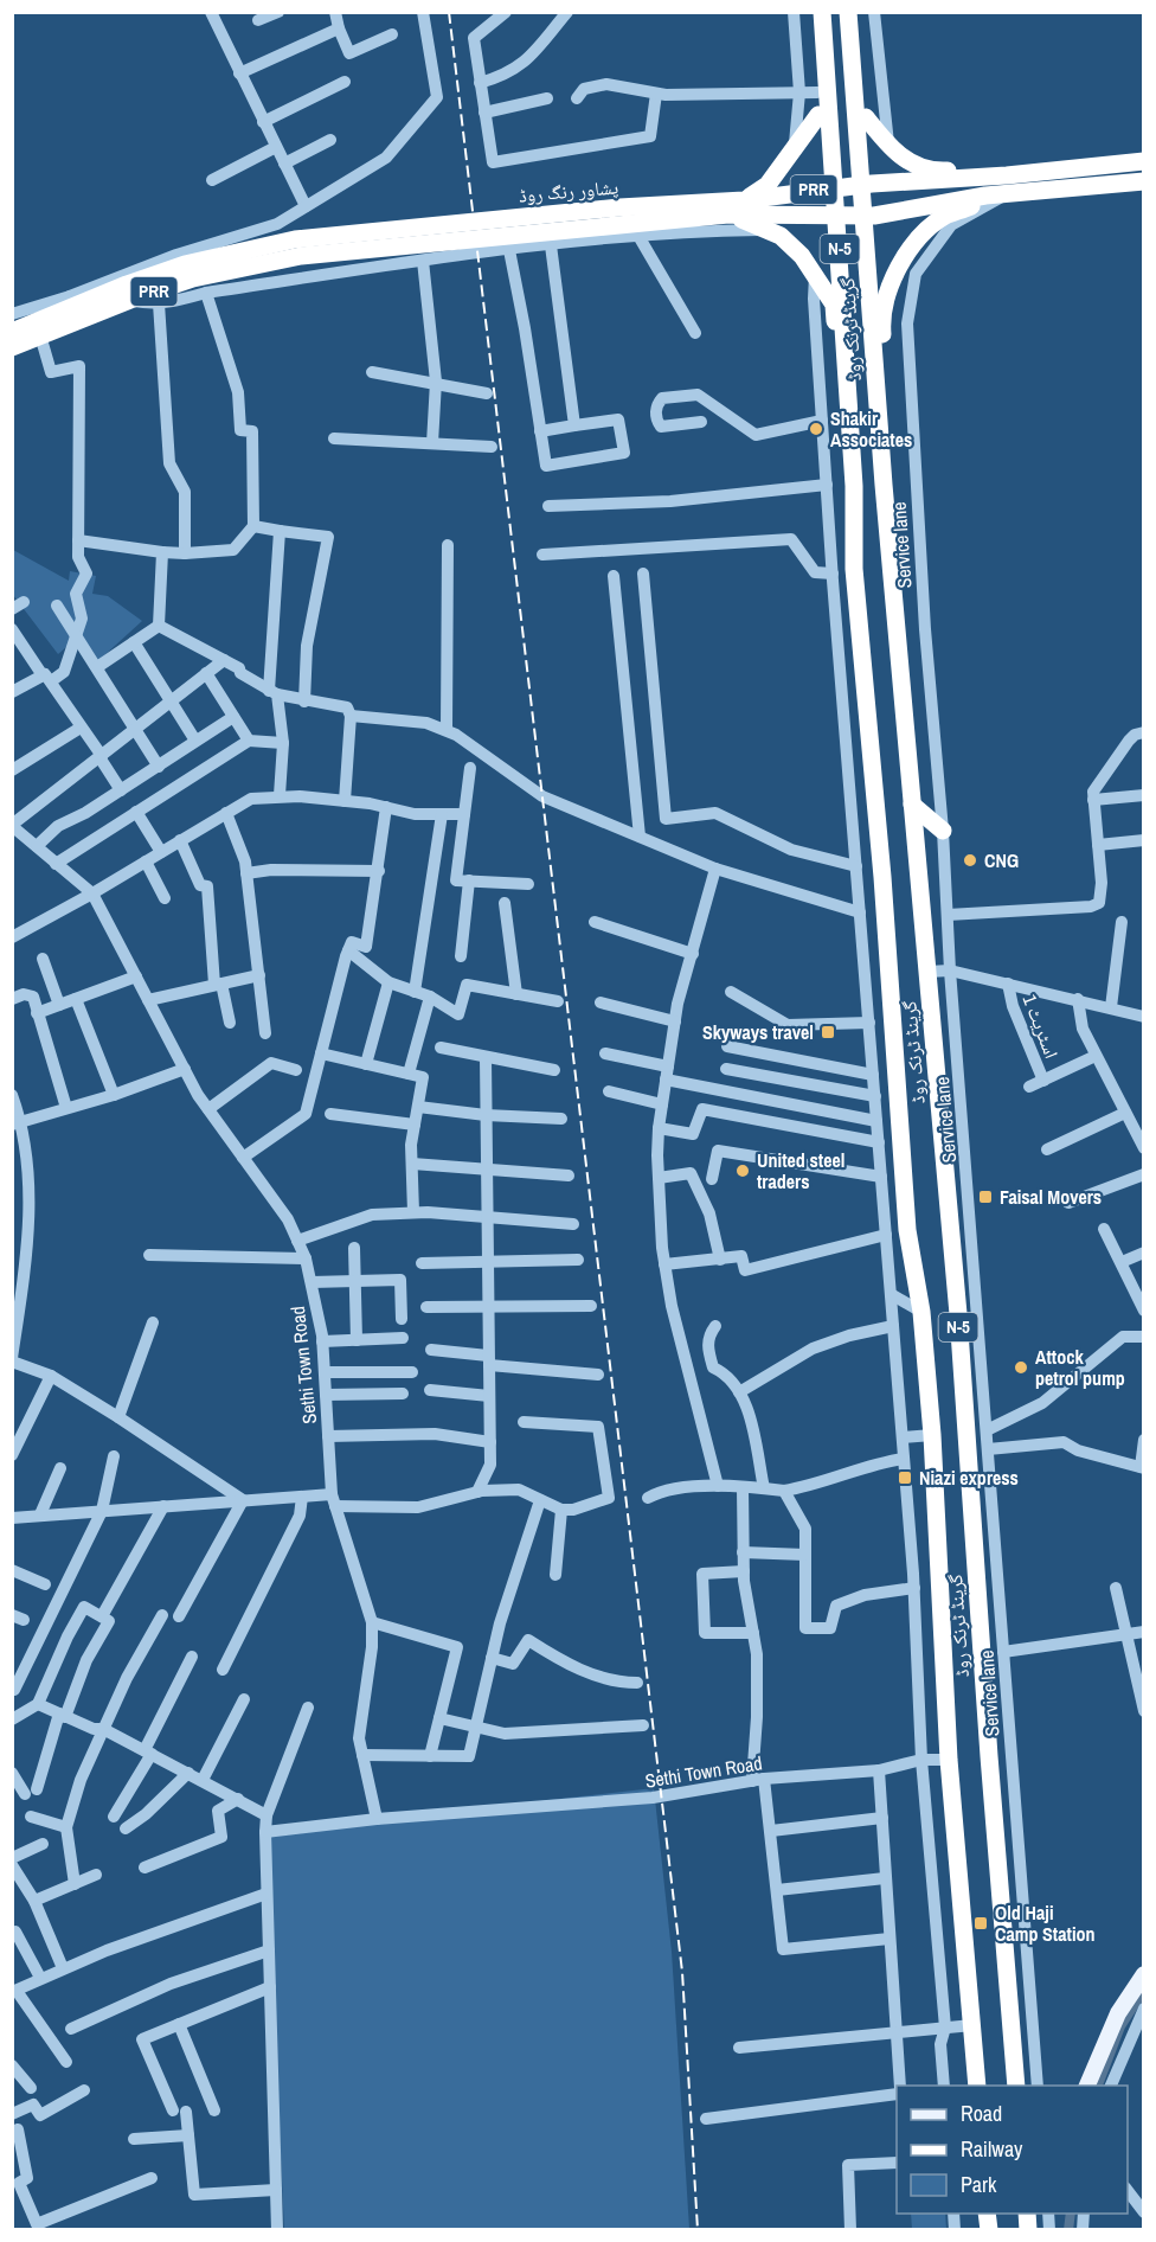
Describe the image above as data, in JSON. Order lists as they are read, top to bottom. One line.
{"streets":{"highway":["PRR","پشاور رنگ روڈ","N-5","گرینڈ ٹرنک روڈ"],"street":["Service lane","اسٹریٹ 1","Sethi Town Road"]},"crossings":[["PRR","پشاور رنگ روڈ"],["PRR","Service lane"],["پشاور رنگ روڈ","Service lane"],["گرینڈ ٹرنک روڈ","Sethi Town Road"]],"places":{"other":["Shakir Associates","CNG","United steel traders","Attock petrol pump"],"transit":["Skyways travel","Faisal Movers","Niazi express","Old Haji Camp Station"]},"legend":["Road","Railway","Park"]}
